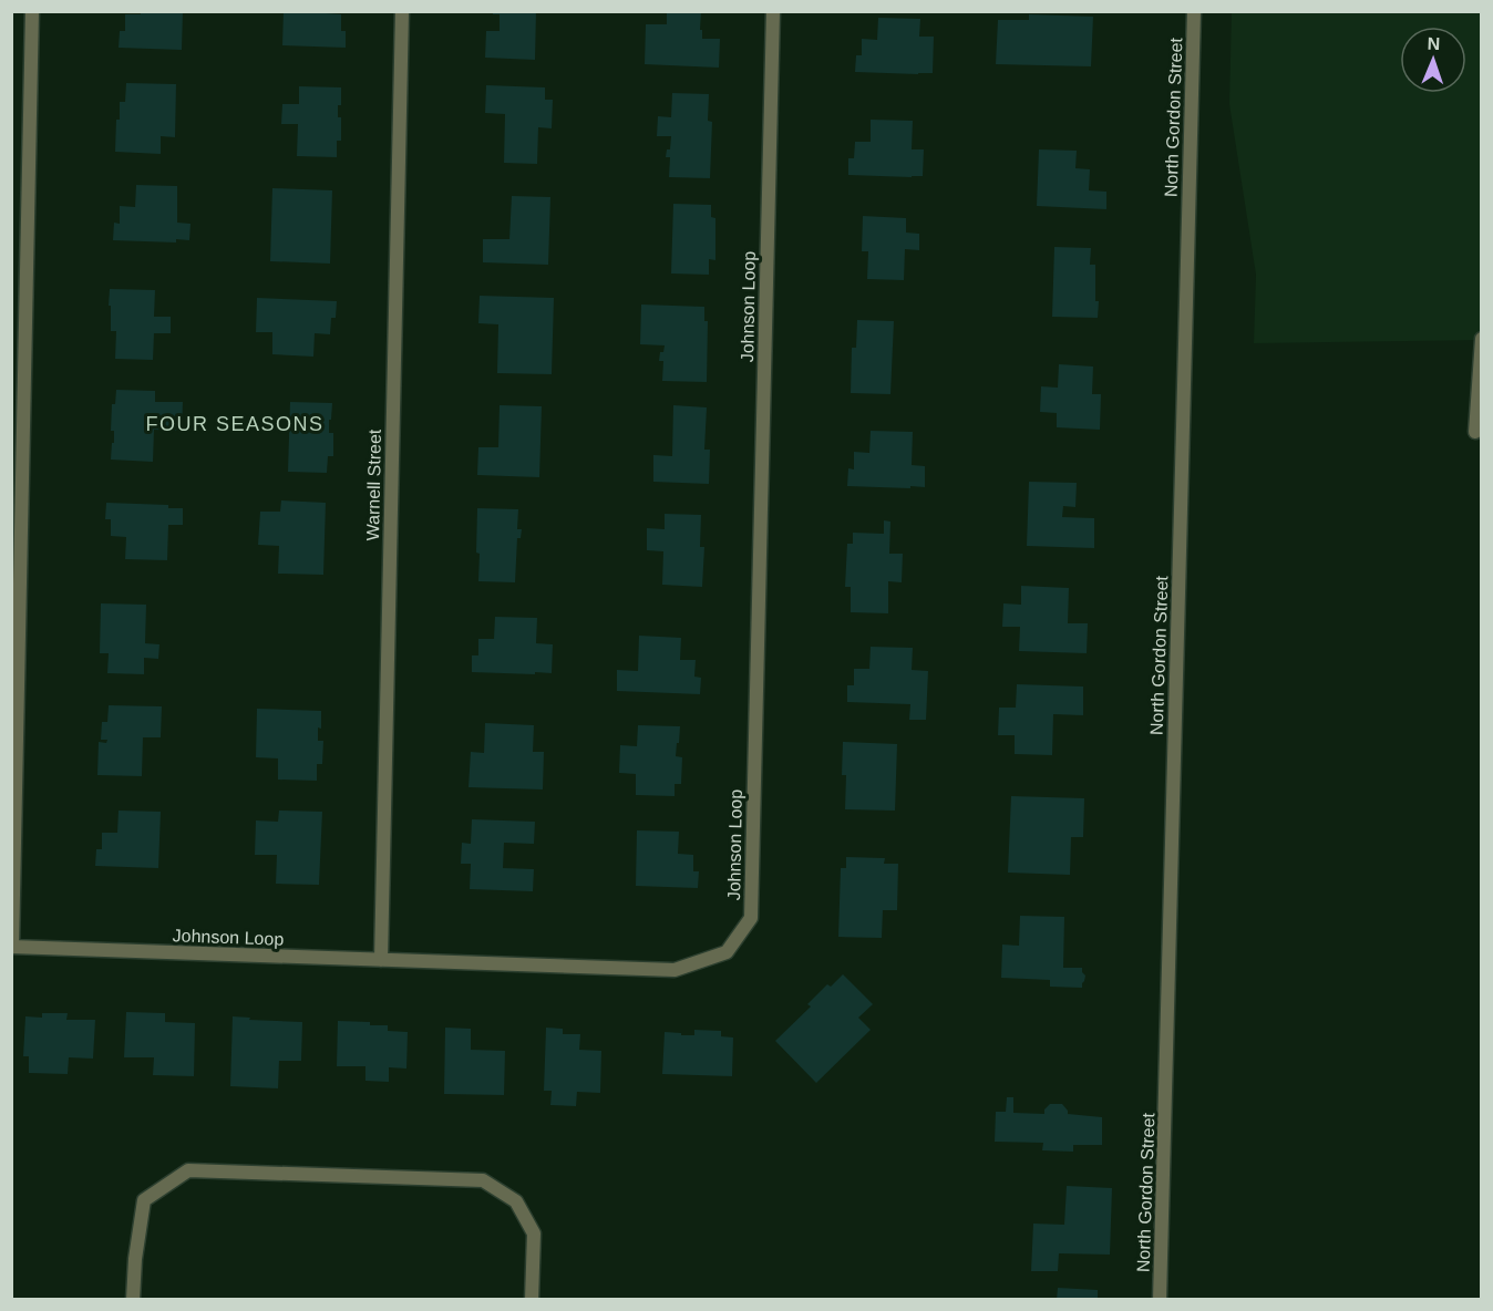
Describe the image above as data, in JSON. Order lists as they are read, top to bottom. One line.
{"streets":{"street":["North Gordon Street","Johnson Loop","Warnell Street"]},"crossings":[["Johnson Loop","Warnell Street"]],"districts":["FOUR SEASONS"],"north":"top"}
